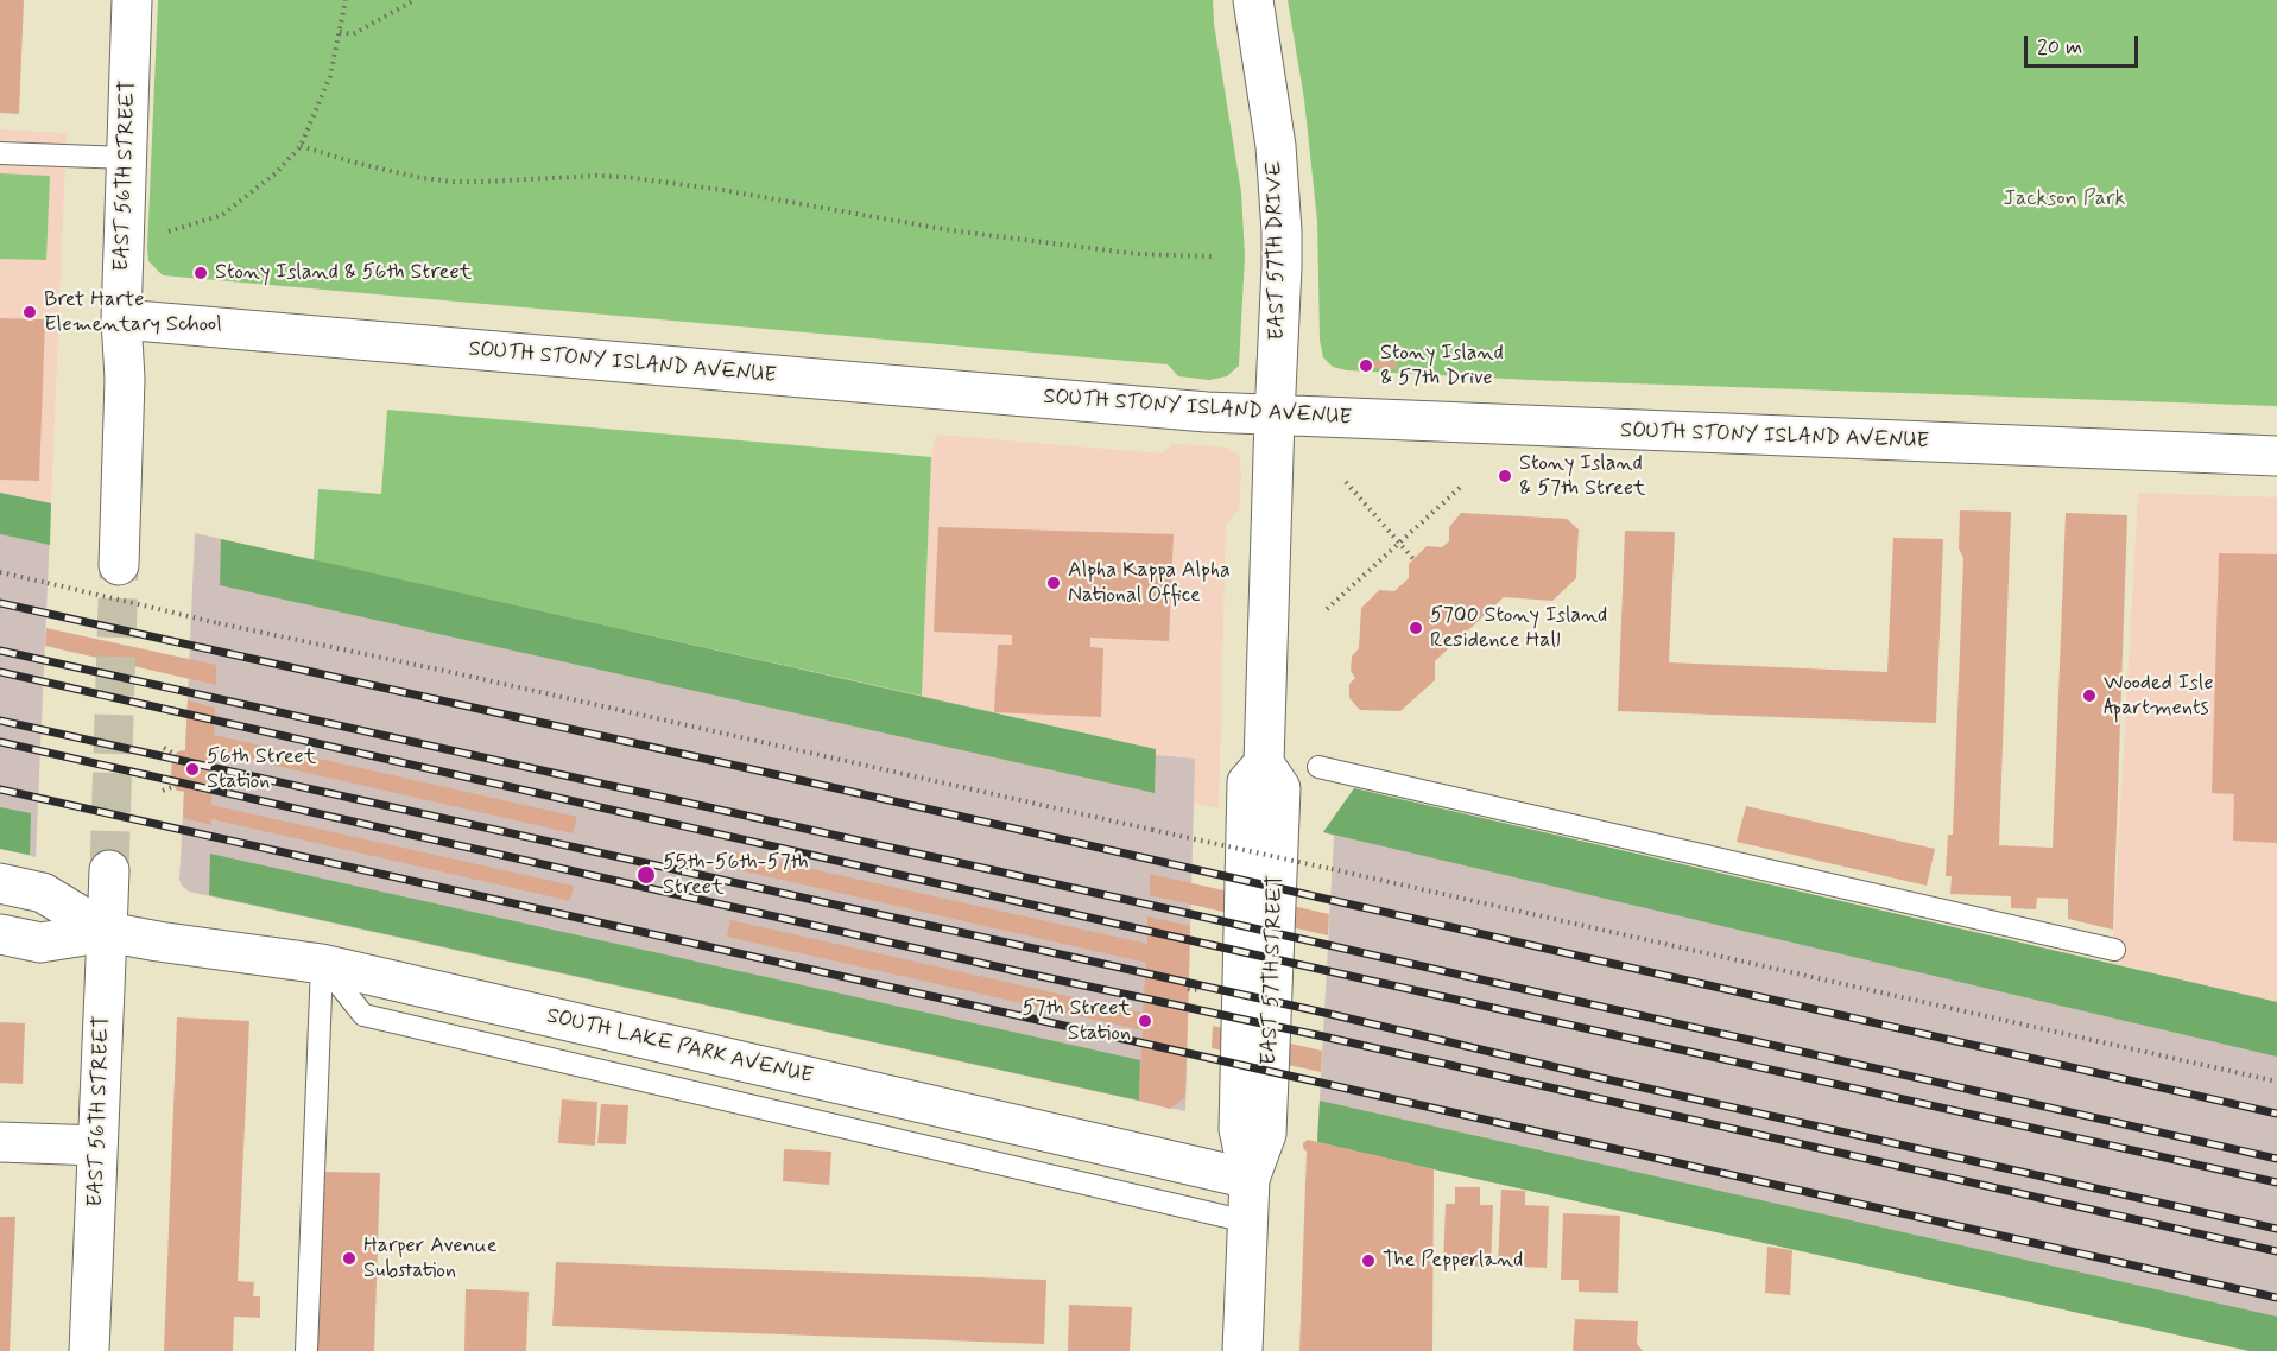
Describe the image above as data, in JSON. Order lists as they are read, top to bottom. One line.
{"streets":{"street":["EAST 56TH STREET","EAST 57TH DRIVE","SOUTH STONY ISLAND AVENUE","EAST 57TH STREET","SOUTH LAKE PARK AVENUE"]},"crossings":[["EAST 56TH STREET","SOUTH STONY ISLAND AVENUE"],["EAST 56TH STREET","SOUTH LAKE PARK AVENUE"],["EAST 57TH DRIVE","SOUTH STONY ISLAND AVENUE"],["EAST 57TH DRIVE","EAST 57TH STREET"],["SOUTH STONY ISLAND AVENUE","EAST 57TH STREET"],["EAST 57TH STREET","SOUTH LAKE PARK AVENUE"]],"parks":["Jackson Park"],"places":["Stony Island & 56th Street","Bret Harte Elementary School","Stony Island & 57th Drive","Stony Island & 57th Street","Alpha Kappa Alpha National Office","5700 Stony Island Residence Hall","Wooded Isle Apartments","56th Street Station","55th-56th-57th Street","57th Street Station","Harper Avenue Substation","The Pepperland"],"scale_bar":"20 m"}
